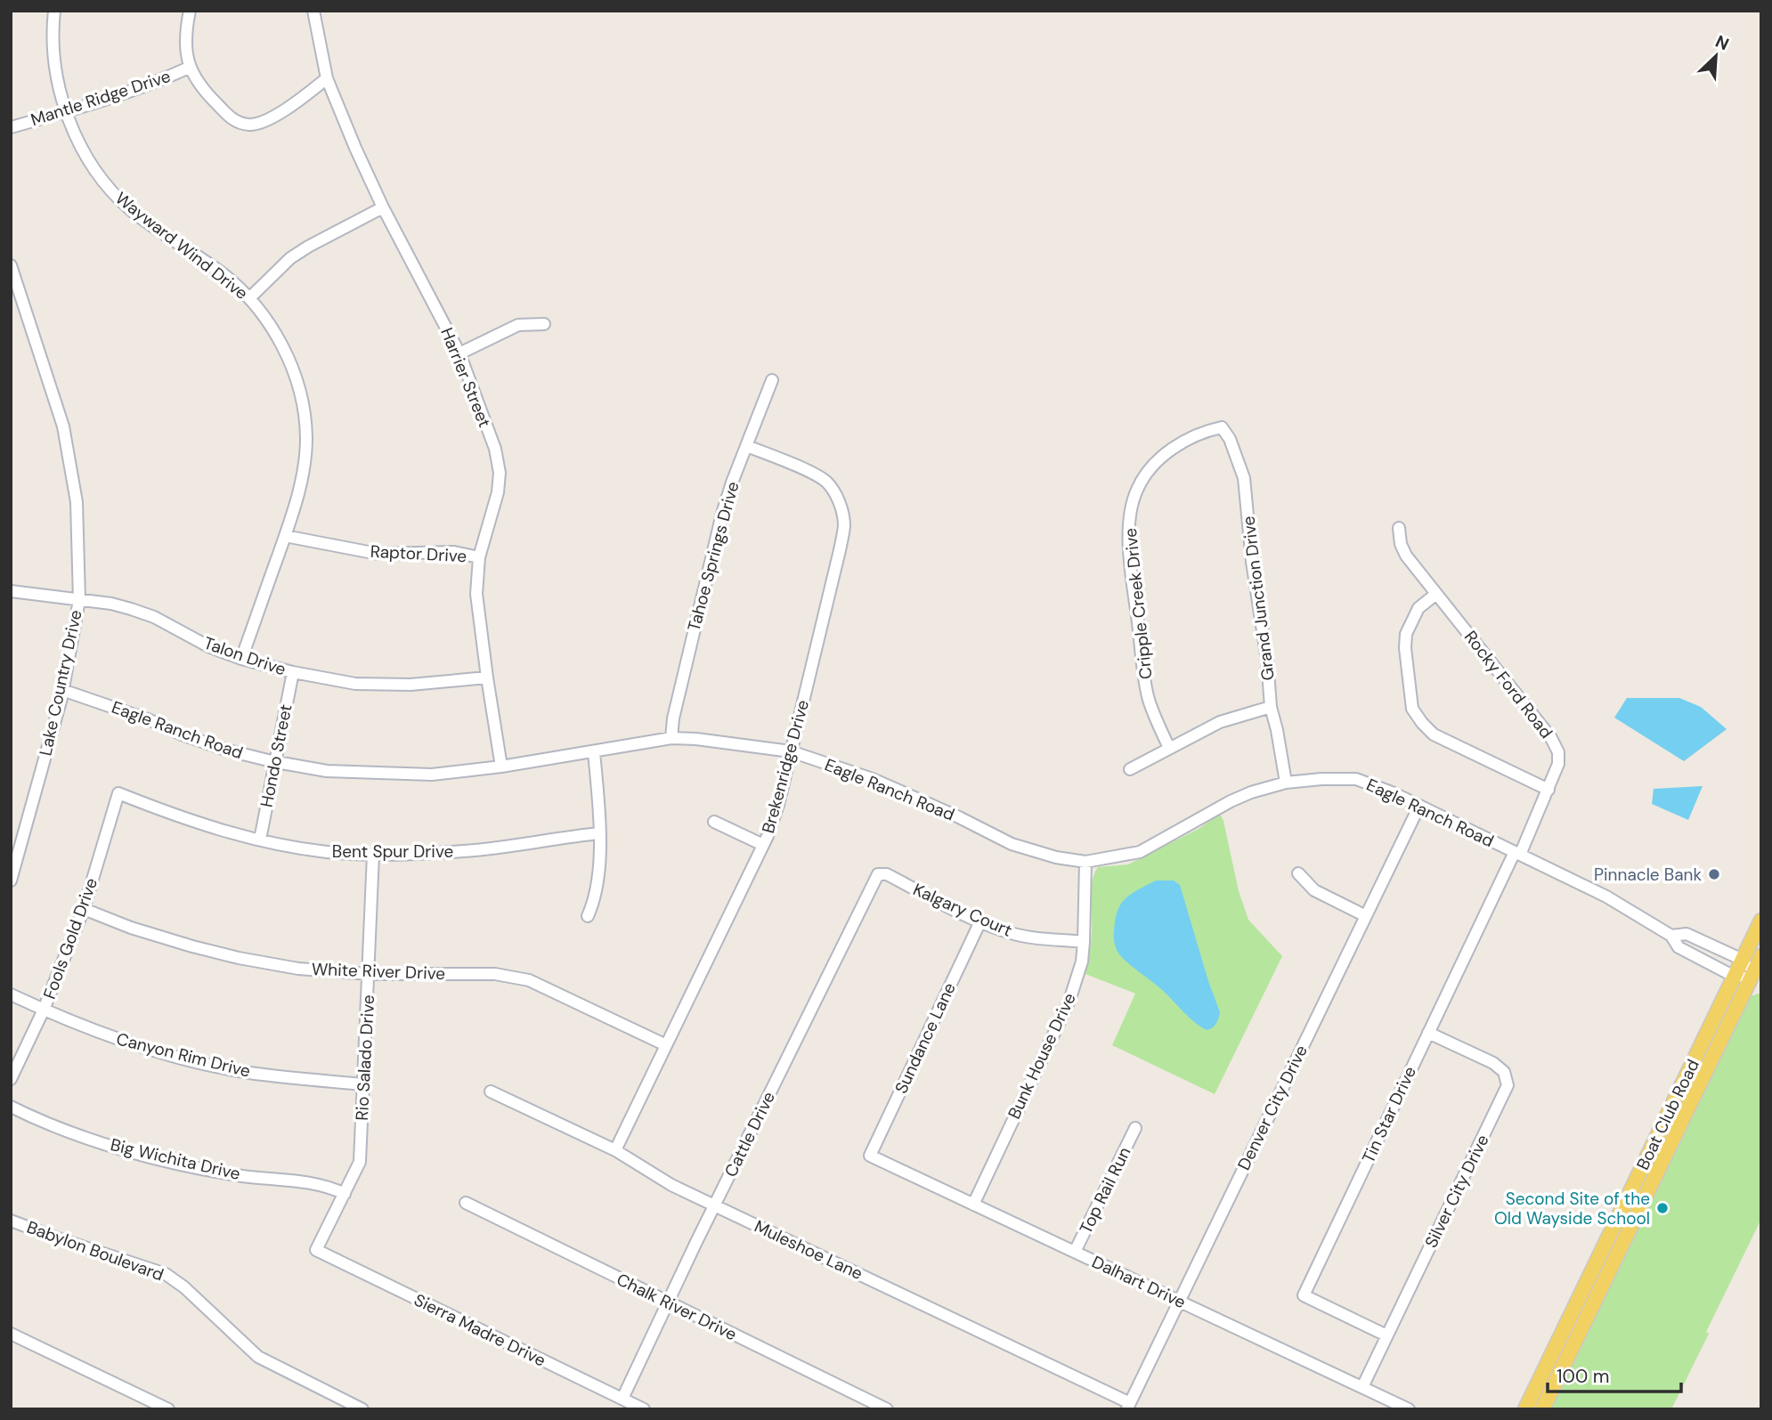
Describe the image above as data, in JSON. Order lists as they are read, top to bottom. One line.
{"streets":{"main road":["Boat Club Road"],"street":["Mantle Ridge Drive","Wayward Wind Drive","Harrier Street","Raptor Drive","Tahoe Springs Drive","Grand Junction Drive","Cripple Creek Drive","Talon Drive","Lake Country Drive","Rocky Ford Road","Eagle Ranch Road","Hondo Street","Brekenridge Drive","Bent Spur Drive","Kalgary Court","Fools Gold Drive","White River Drive","Sundance Lane","Canyon Rim Drive","Bunk House Drive","Rio Salado Drive","Denver City Drive","Tin Star Drive","Cattle Drive","Big Wichita Drive","Top Rail Run","Silver City Drive","Muleshoe Lane","Babylon Boulevard","Dalhart Drive","Chalk River Drive","Sierra Madre Drive"]},"crossings":[["Mantle Ridge Drive","Wayward Wind Drive"],["Wayward Wind Drive","Raptor Drive"],["Wayward Wind Drive","Talon Drive"],["Harrier Street","Raptor Drive"],["Harrier Street","Talon Drive"],["Harrier Street","Eagle Ranch Road"],["Tahoe Springs Drive","Eagle Ranch Road"],["Tahoe Springs Drive","Brekenridge Drive"],["Grand Junction Drive","Cripple Creek Drive"],["Grand Junction Drive","Eagle Ranch Road"],["Talon Drive","Lake Country Drive"],["Talon Drive","Hondo Street"],["Lake Country Drive","Eagle Ranch Road"],["Rocky Ford Road","Eagle Ranch Road"],["Rocky Ford Road","Tin Star Drive"],["Eagle Ranch Road","Hondo Street"],["Eagle Ranch Road","Brekenridge Drive"],["Eagle Ranch Road","Bunk House Drive"],["Eagle Ranch Road","Denver City Drive"],["Eagle Ranch Road","Tin Star Drive"],["Eagle Ranch Road","Boat Club Road"],["Hondo Street","Bent Spur Drive"],["Brekenridge Drive","White River Drive"],["Brekenridge Drive","Muleshoe Lane"],["Bent Spur Drive","Fools Gold Drive"],["Bent Spur Drive","Rio Salado Drive"],["Kalgary Court","Sundance Lane"],["Kalgary Court","Bunk House Drive"],["Kalgary Court","Cattle Drive"],["Fools Gold Drive","White River Drive"],["Fools Gold Drive","Canyon Rim Drive"],["White River Drive","Rio Salado Drive"],["Sundance Lane","Dalhart Drive"],["Canyon Rim Drive","Rio Salado Drive"],["Bunk House Drive","Dalhart Drive"],["Rio Salado Drive","Big Wichita Drive"],["Rio Salado Drive","Sierra Madre Drive"],["Denver City Drive","Muleshoe Lane"],["Denver City Drive","Dalhart Drive"],["Tin Star Drive","Silver City Drive"],["Cattle Drive","Muleshoe Lane"],["Cattle Drive","Chalk River Drive"],["Cattle Drive","Sierra Madre Drive"],["Top Rail Run","Dalhart Drive"],["Silver City Drive","Dalhart Drive"]],"places":["Pinnacle Bank","Second Site of the Old Wayside School"],"scale_bar":"100 m","north":"top right"}
